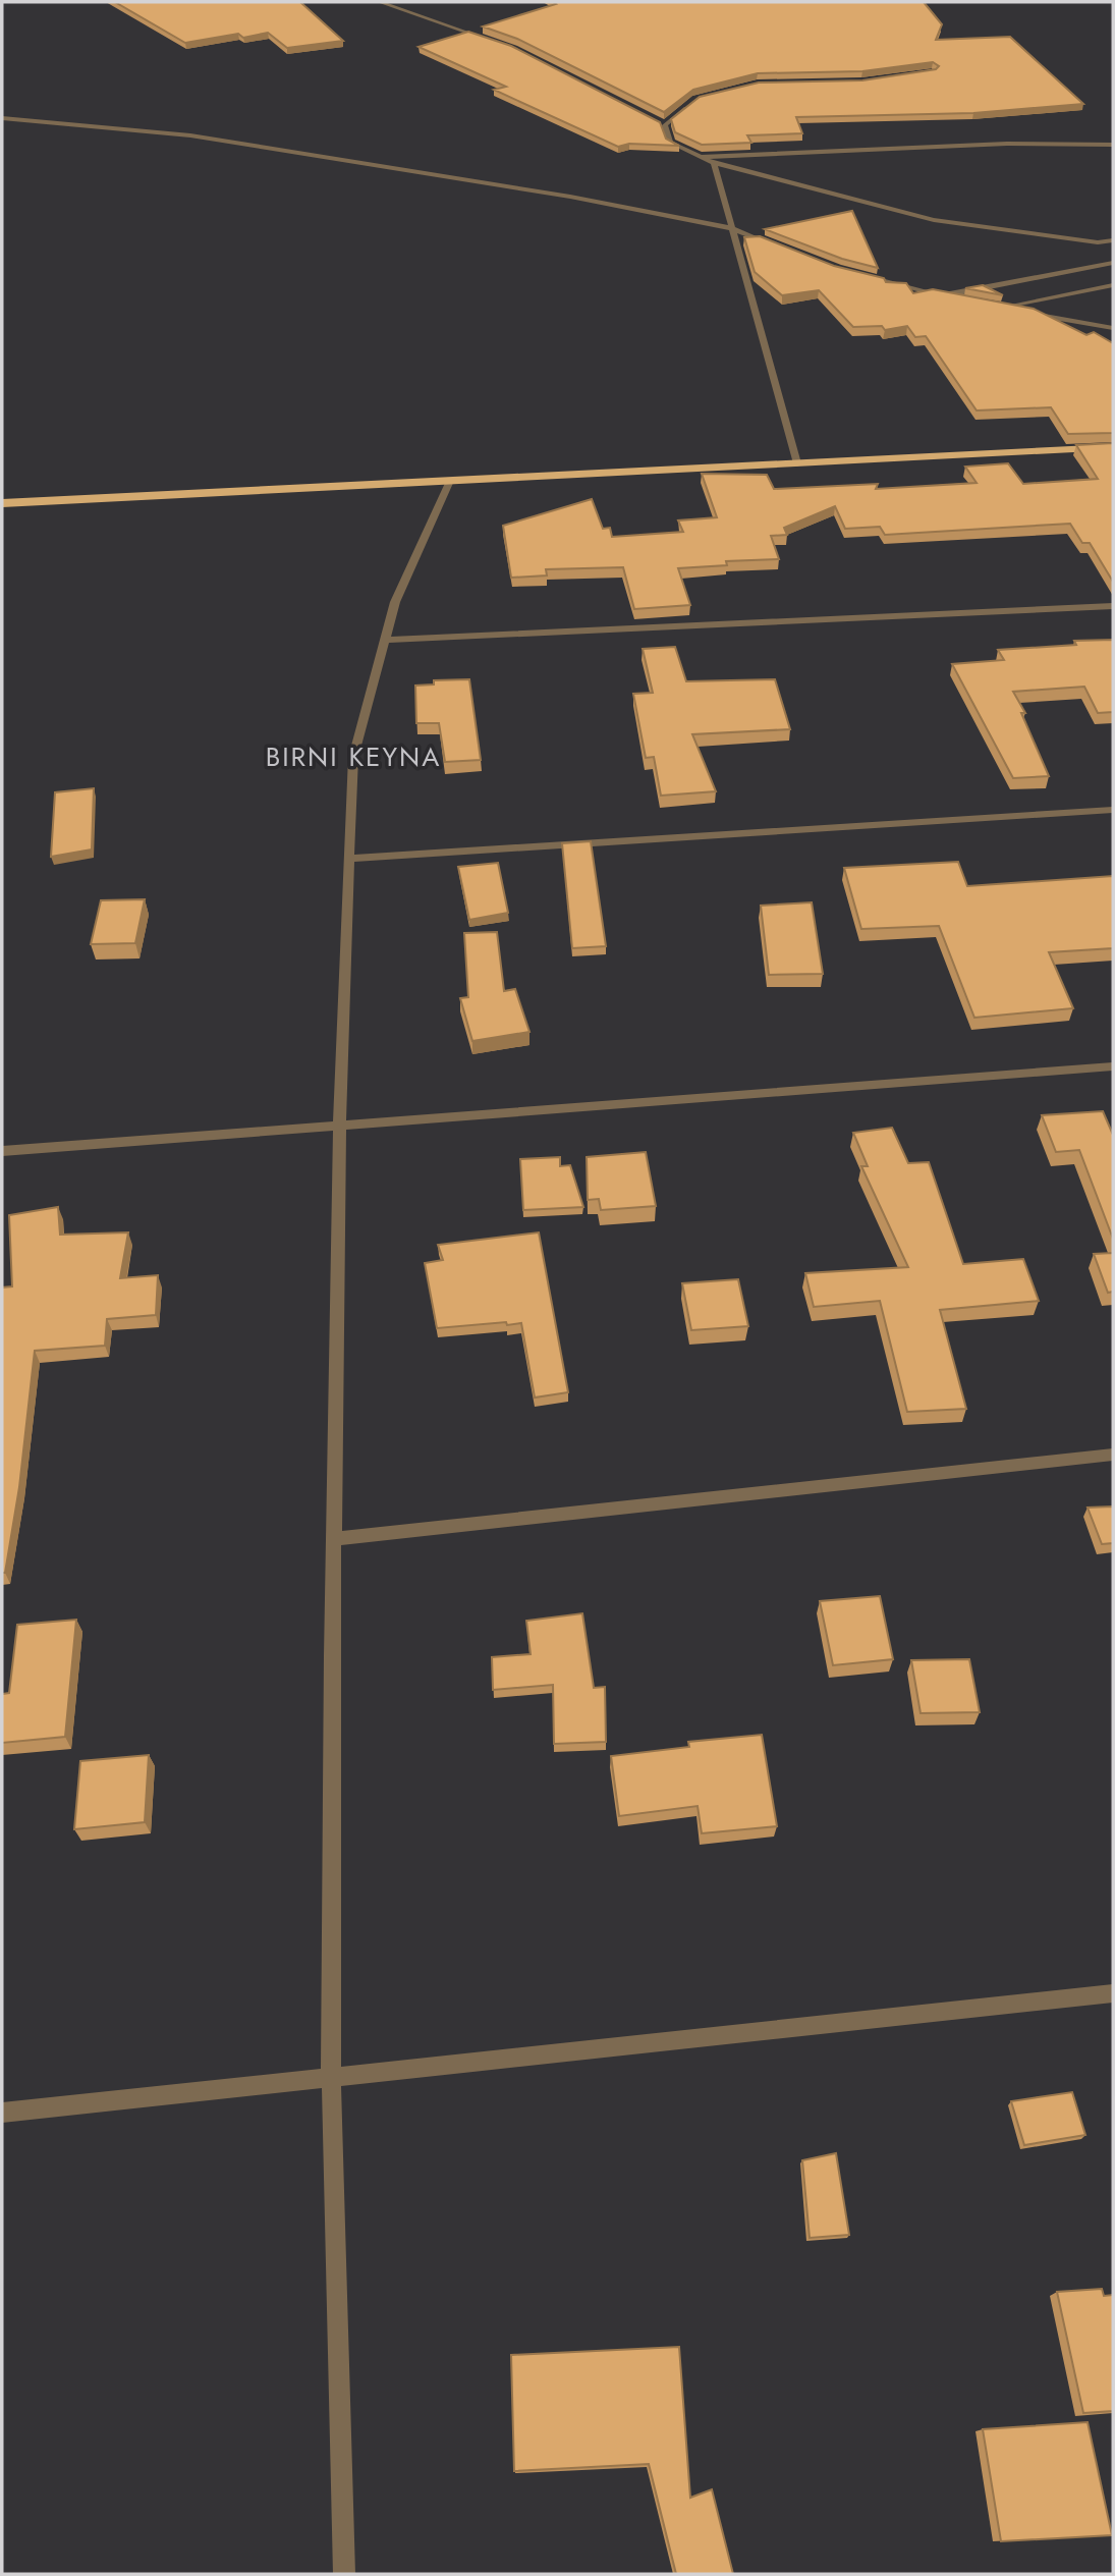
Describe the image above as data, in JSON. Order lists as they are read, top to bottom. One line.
{"districts":["BIRNI KEYNA"]}
